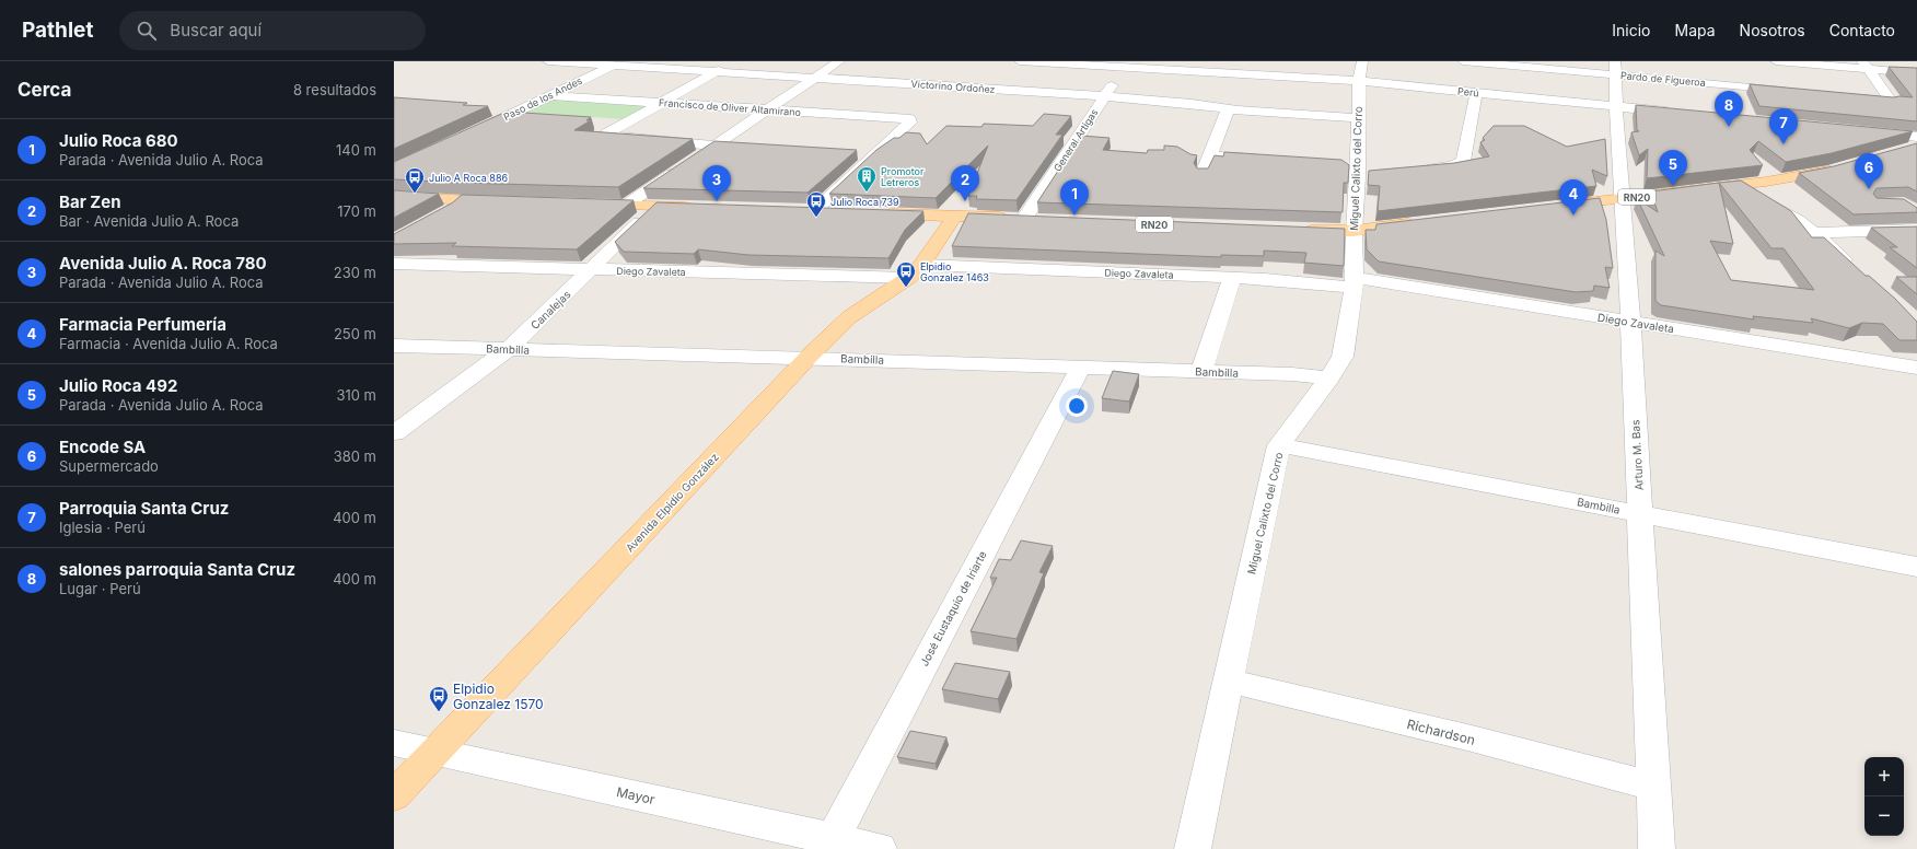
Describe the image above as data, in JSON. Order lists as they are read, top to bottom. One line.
{"streets":{"main road":["RN20","Avenida Elpidio González"],"street":["Pardo de Figueroa","Victorino Ordoñez","Perú","Paso de los Andes","Francisco de Oliver Altamirano","General Artigas","Miguel Calixto del Corro","Diego Zavaleta","Canalejas","Bambilla","Arturo M. Bas","José Eustaquio de Iriarte","Richardson","Mayor"]},"crossings":[["Pardo de Figueroa","Arturo M. Bas"],["Victorino Ordoñez","Paso de los Andes"],["Victorino Ordoñez","General Artigas"],["Victorino Ordoñez","Miguel Calixto del Corro"],["Perú","General Artigas"],["Perú","Miguel Calixto del Corro"],["Perú","Arturo M. Bas"],["Paso de los Andes","Francisco de Oliver Altamirano"],["Miguel Calixto del Corro","Diego Zavaleta"],["Miguel Calixto del Corro","Bambilla"],["Miguel Calixto del Corro","Richardson"],["RN20","Arturo M. Bas"],["Diego Zavaleta","Canalejas"],["Diego Zavaleta","Arturo M. Bas"],["Diego Zavaleta","Avenida Elpidio González"],["Canalejas","Bambilla"],["Bambilla","Arturo M. Bas"],["Bambilla","Avenida Elpidio González"],["Bambilla","José Eustaquio de Iriarte"],["Arturo M. Bas","Richardson"],["Avenida Elpidio González","Mayor"],["José Eustaquio de Iriarte","Mayor"]],"places":{"building":["Promotor Letreros"],"bus stop":["Julio A Roca 886","Julio Roca 739","Elpidio Gonzalez 1463","Elpidio Gonzalez 1570"]},"page":{"header":"Pathlet","search":"Buscar aquí","nav":["Inicio","Mapa","Nosotros","Contacto"],"heading":["Cerca","8 resultados"],"pins":["8","7","5","6","2","3","1","4"],"list":[{"mark":"1","name":"Julio Roca 680","note":"Parada · Avenida Julio A. Roca","value":"140 m"},{"mark":"2","name":"Bar Zen","note":"Bar · Avenida Julio A. Roca","value":"170 m"},{"mark":"3","name":"Avenida Julio A. Roca 780","note":"Parada · Avenida Julio A. Roca","value":"230 m"},{"mark":"4","name":"Farmacia Perfumería","note":"Farmacia · Avenida Julio A. Roca","value":"250 m"},{"mark":"5","name":"Julio Roca 492","note":"Parada · Avenida Julio A. Roca","value":"310 m"},{"mark":"6","name":"Encode SA","note":"Supermercado","value":"380 m"},{"mark":"7","name":"Parroquia Santa Cruz","note":"Iglesia · Perú","value":"400 m"},{"mark":"8","name":"salones parroquia Santa Cruz","note":"Lugar · Perú","value":"400 m"}],"map_buttons":["+","−"]}}
